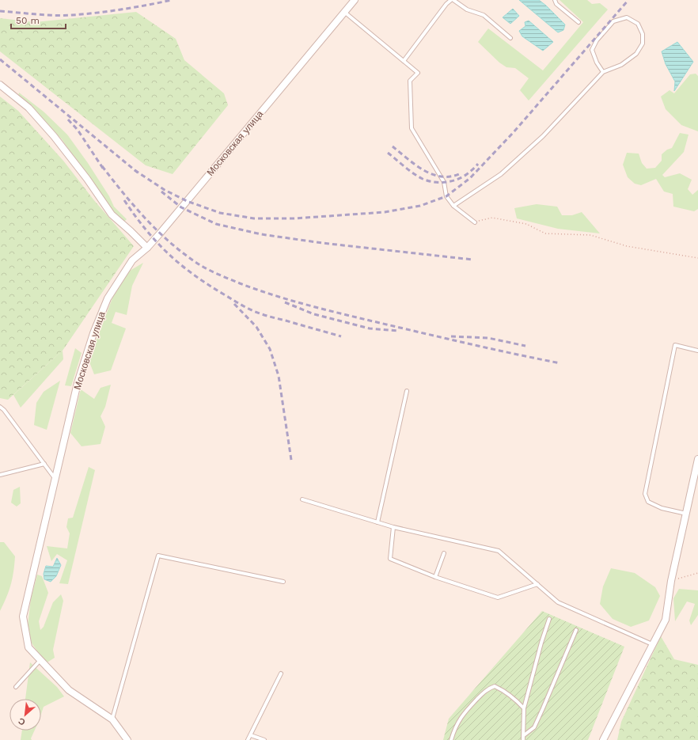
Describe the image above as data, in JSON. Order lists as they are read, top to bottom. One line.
{"streets":{"street":["Московская улица"]},"scale_bar":"50 m","north":"bottom left"}
